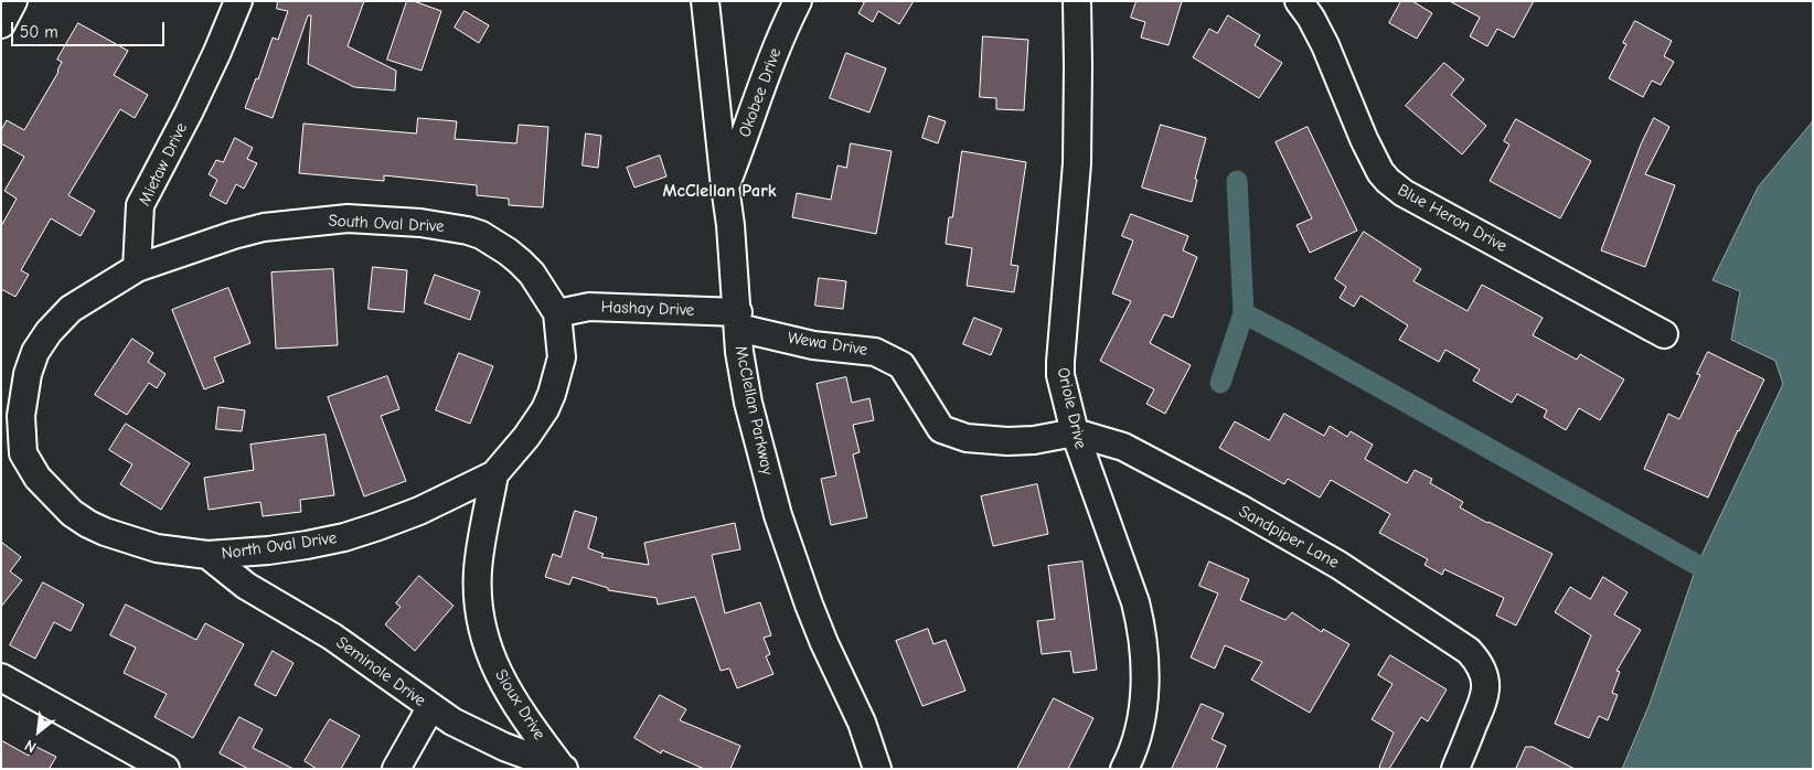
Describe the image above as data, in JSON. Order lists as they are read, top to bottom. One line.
{"streets":{"street":["Okobee Drive","Mietaw Drive","Blue Heron Drive","South Oval Drive","Hashay Drive","Wewa Drive","Oriole Drive","McClellan Parkway","Sandpiper Lane","North Oval Drive","Seminole Drive","Sioux Drive"]},"crossings":[["Okobee Drive","McClellan Parkway"],["Mietaw Drive","South Oval Drive"],["Mietaw Drive","North Oval Drive"],["South Oval Drive","Hashay Drive"],["South Oval Drive","North Oval Drive"],["South Oval Drive","Sioux Drive"],["Hashay Drive","Wewa Drive"],["Hashay Drive","McClellan Parkway"],["Wewa Drive","Oriole Drive"],["Wewa Drive","McClellan Parkway"],["Wewa Drive","Sandpiper Lane"],["Oriole Drive","Sandpiper Lane"],["North Oval Drive","Seminole Drive"],["North Oval Drive","Sioux Drive"],["Seminole Drive","Sioux Drive"]],"districts":["McClellan Park"],"scale_bar":"50 m","north":"bottom left"}
